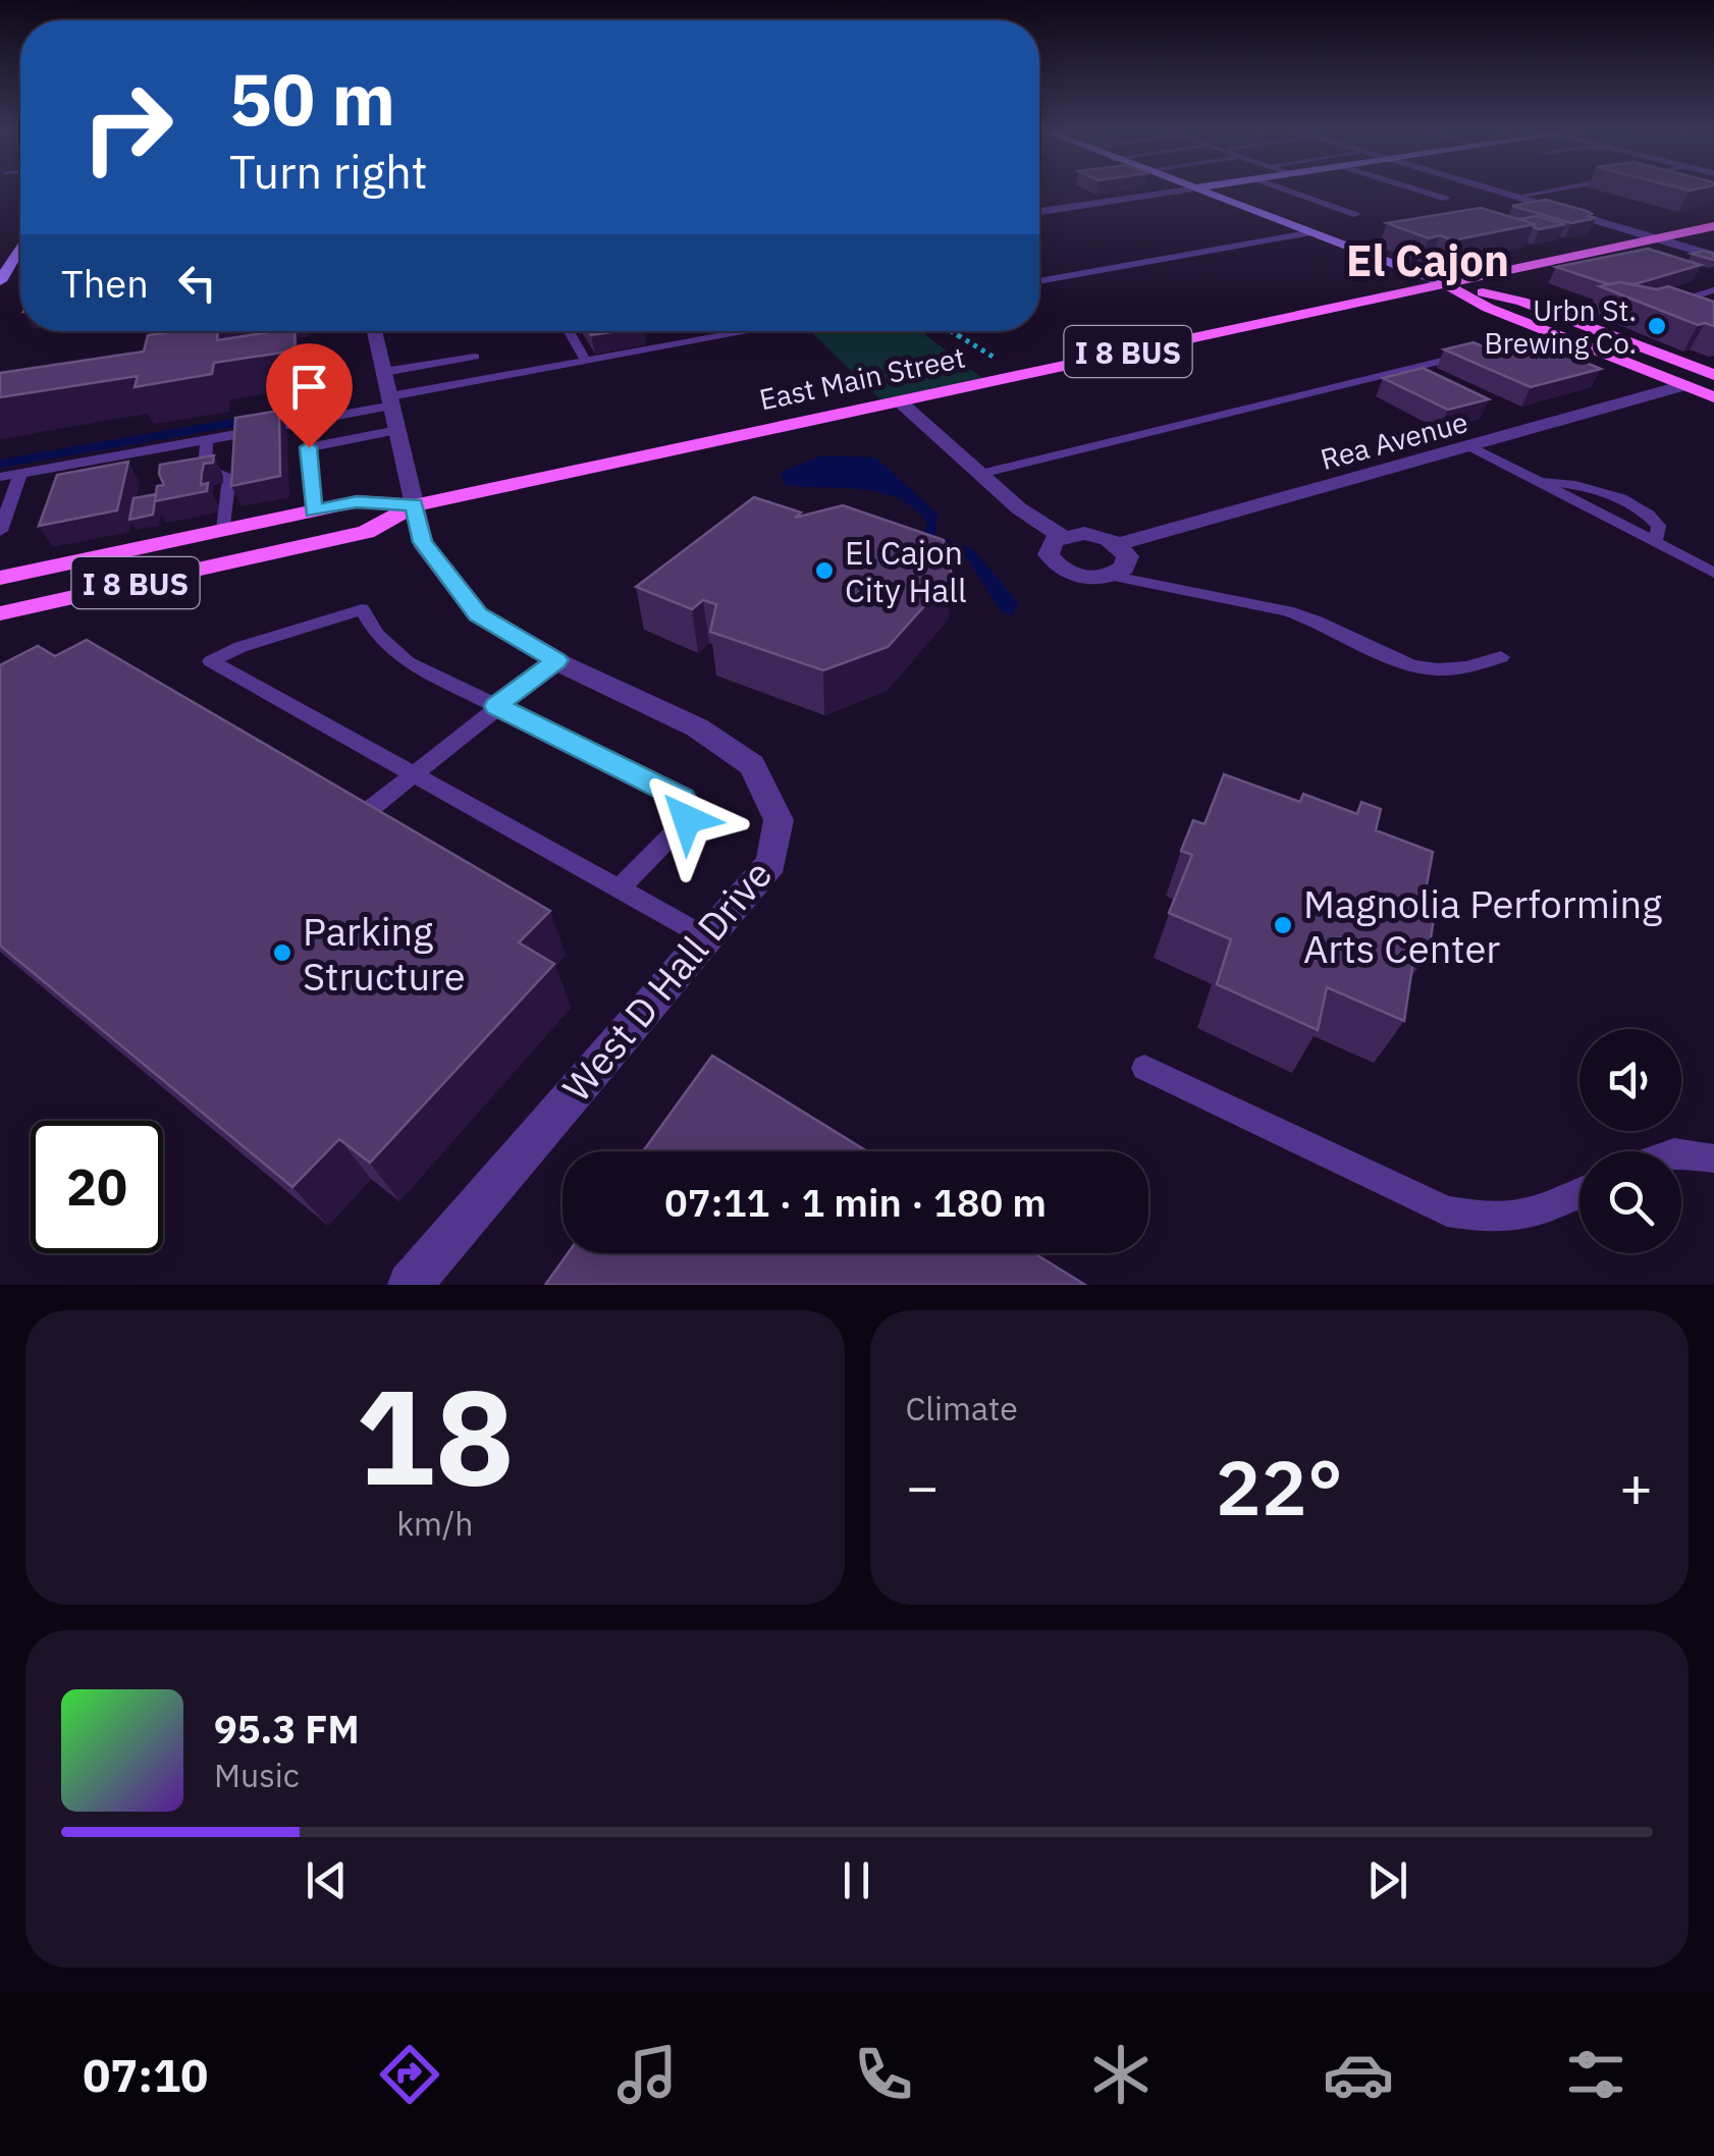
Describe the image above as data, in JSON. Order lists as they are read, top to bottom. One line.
{"streets":{"main road":["I 8 BUS","East Main Street"],"street":["Rea Avenue","West D Hall Drive"]},"crossings":[["I 8 BUS","East Main Street"],["East Main Street","West D Hall Drive"]],"districts":["El Cajon"],"places":["Urbn St. Brewing Co.","El Cajon City Hall","Magnolia Performing Arts Center","Parking Structure"],"page":{"turn":["50 m","Turn right"],"then":"Then","limit":"20","trip":"07:11 · 1 min · 180 m","tile":[["18","km/h"],"Climate"],"heat":["−","22°","+"],"song":["95.3 FM","Music"],"tabs":"07:10"}}
